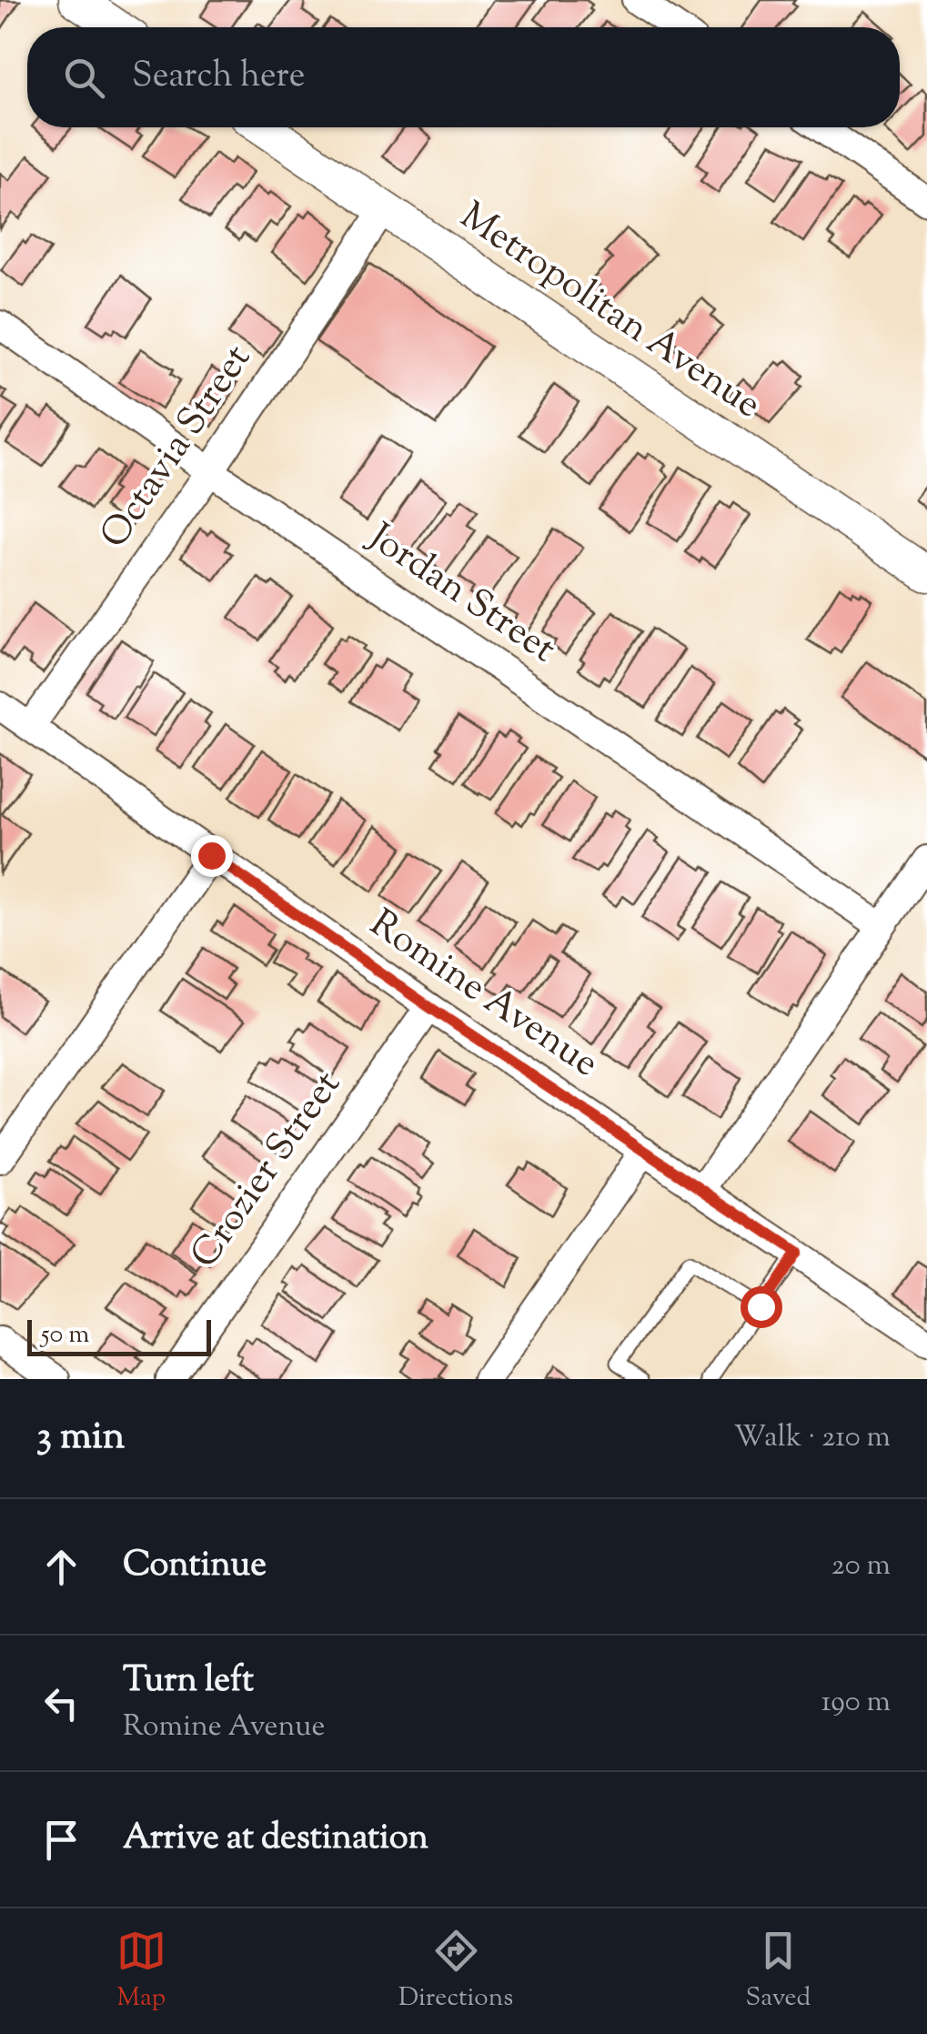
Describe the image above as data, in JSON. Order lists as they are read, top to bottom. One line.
{"streets":{"street":["Metropolitan Avenue","Octavia Street","Jordan Street","Romine Avenue","Crozier Street"]},"crossings":[["Metropolitan Avenue","Octavia Street"],["Octavia Street","Jordan Street"],["Octavia Street","Romine Avenue"],["Romine Avenue","Crozier Street"]],"scale_bar":"50 m","page":{"search":"Search here","scale":"50 m","heading":["3 min","Walk · 210 m"],"list":[["Continue","20 m"],["Turn left","Romine Avenue","190 m"],"Arrive at destination"],"nav":["Map","Directions","Saved"]}}
